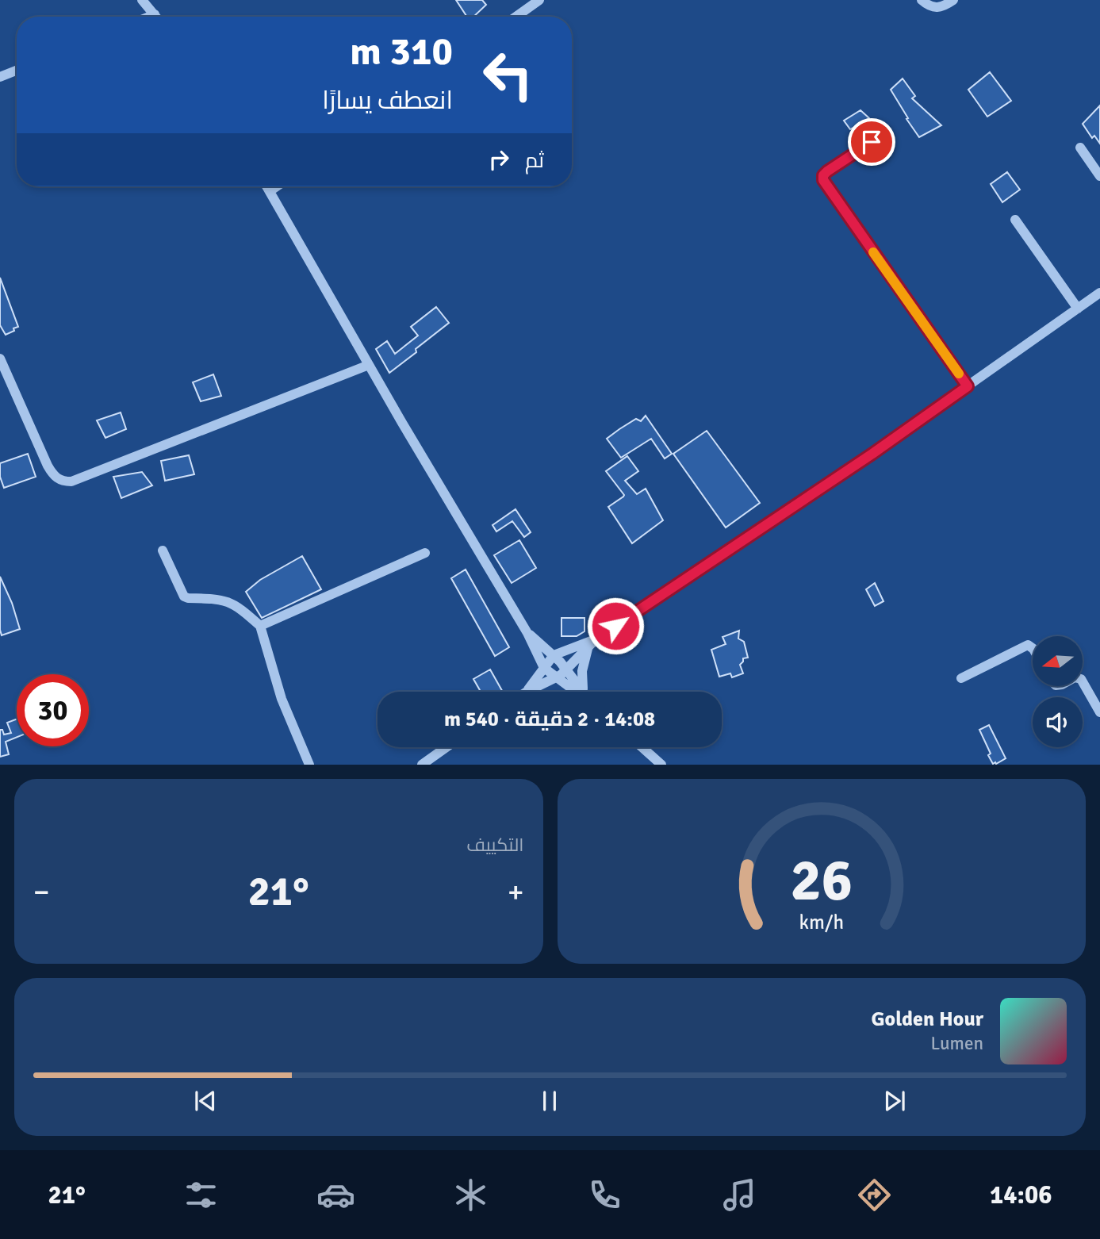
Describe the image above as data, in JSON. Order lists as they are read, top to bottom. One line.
{"north":"left","page":{"turn":["310 m","انعطف يسارًا"],"then":"ثم","limit":"30","trip":"14:08 · 2 دقيقة · 540 m","tile":"التكييف","heat":["−","21°","+"],"song":["Golden Hour","Lumen"],"tabs":["14:06","21°"],"gauge":["26","km/h"]}}
